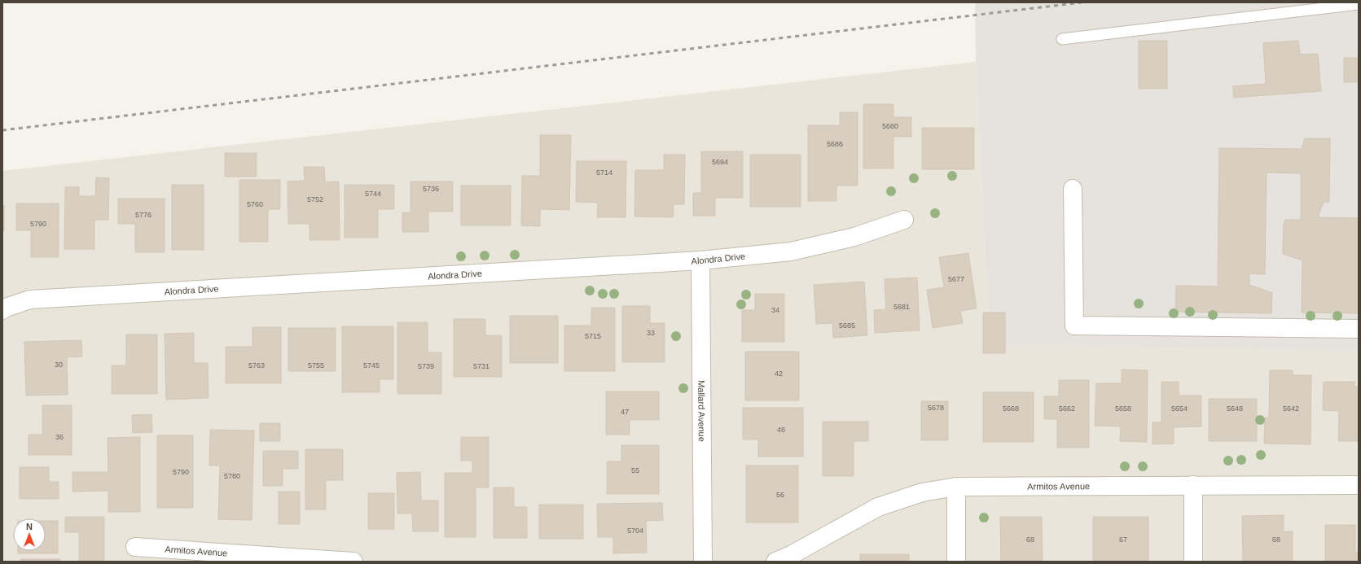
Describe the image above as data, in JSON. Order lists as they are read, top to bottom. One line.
{"streets":{"street":["Alondra Drive","Mallard Avenue","Armitos Avenue"]},"crossings":[["Alondra Drive","Mallard Avenue"]],"house_numbers":["5680","5686","5694","5714","5736","5744","5752","5760","5776","5790","5677","5681","34","5685","33","5715","30","5763","5755","5745","5739","5731","42","5678","5668","5662","5658","5654","5648","5642","47","48","36","55","5790","5780","56","5704","68","67","68"],"north":"top"}
